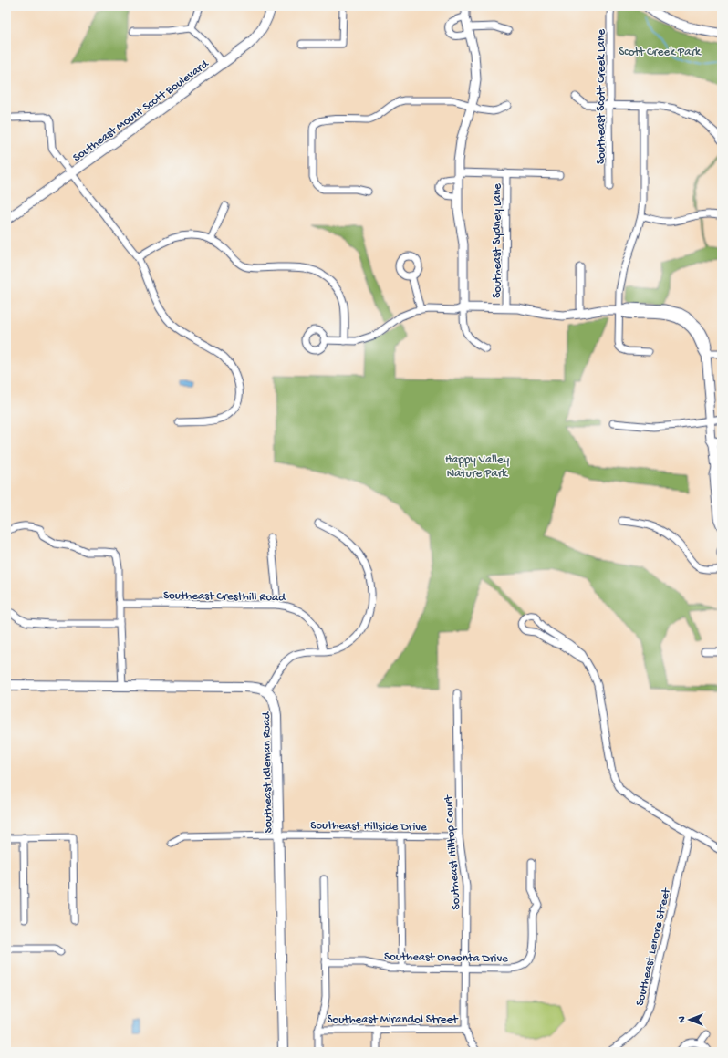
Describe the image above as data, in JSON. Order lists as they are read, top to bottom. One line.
{"streets":{"main road":["Southeast Mount Scott Boulevard","Southeast Idleman Road"],"street":["Southeast Scott Creek Lane","Southeast Sydney Lane","Southeast Cresthill Road","Southeast Hillside Drive","Southeast Hilltop Court","Southeast Lenore Street","Southeast Oneonta Drive","Southeast Mirandol Street"]},"crossings":[["Southeast Idleman Road","Southeast Hillside Drive"],["Southeast Hillside Drive","Southeast Hilltop Court"],["Southeast Hilltop Court","Southeast Oneonta Drive"],["Southeast Hilltop Court","Southeast Mirandol Street"]],"parks":["Scott Creek Park","Happy Valley Nature Park"],"north":"left"}
